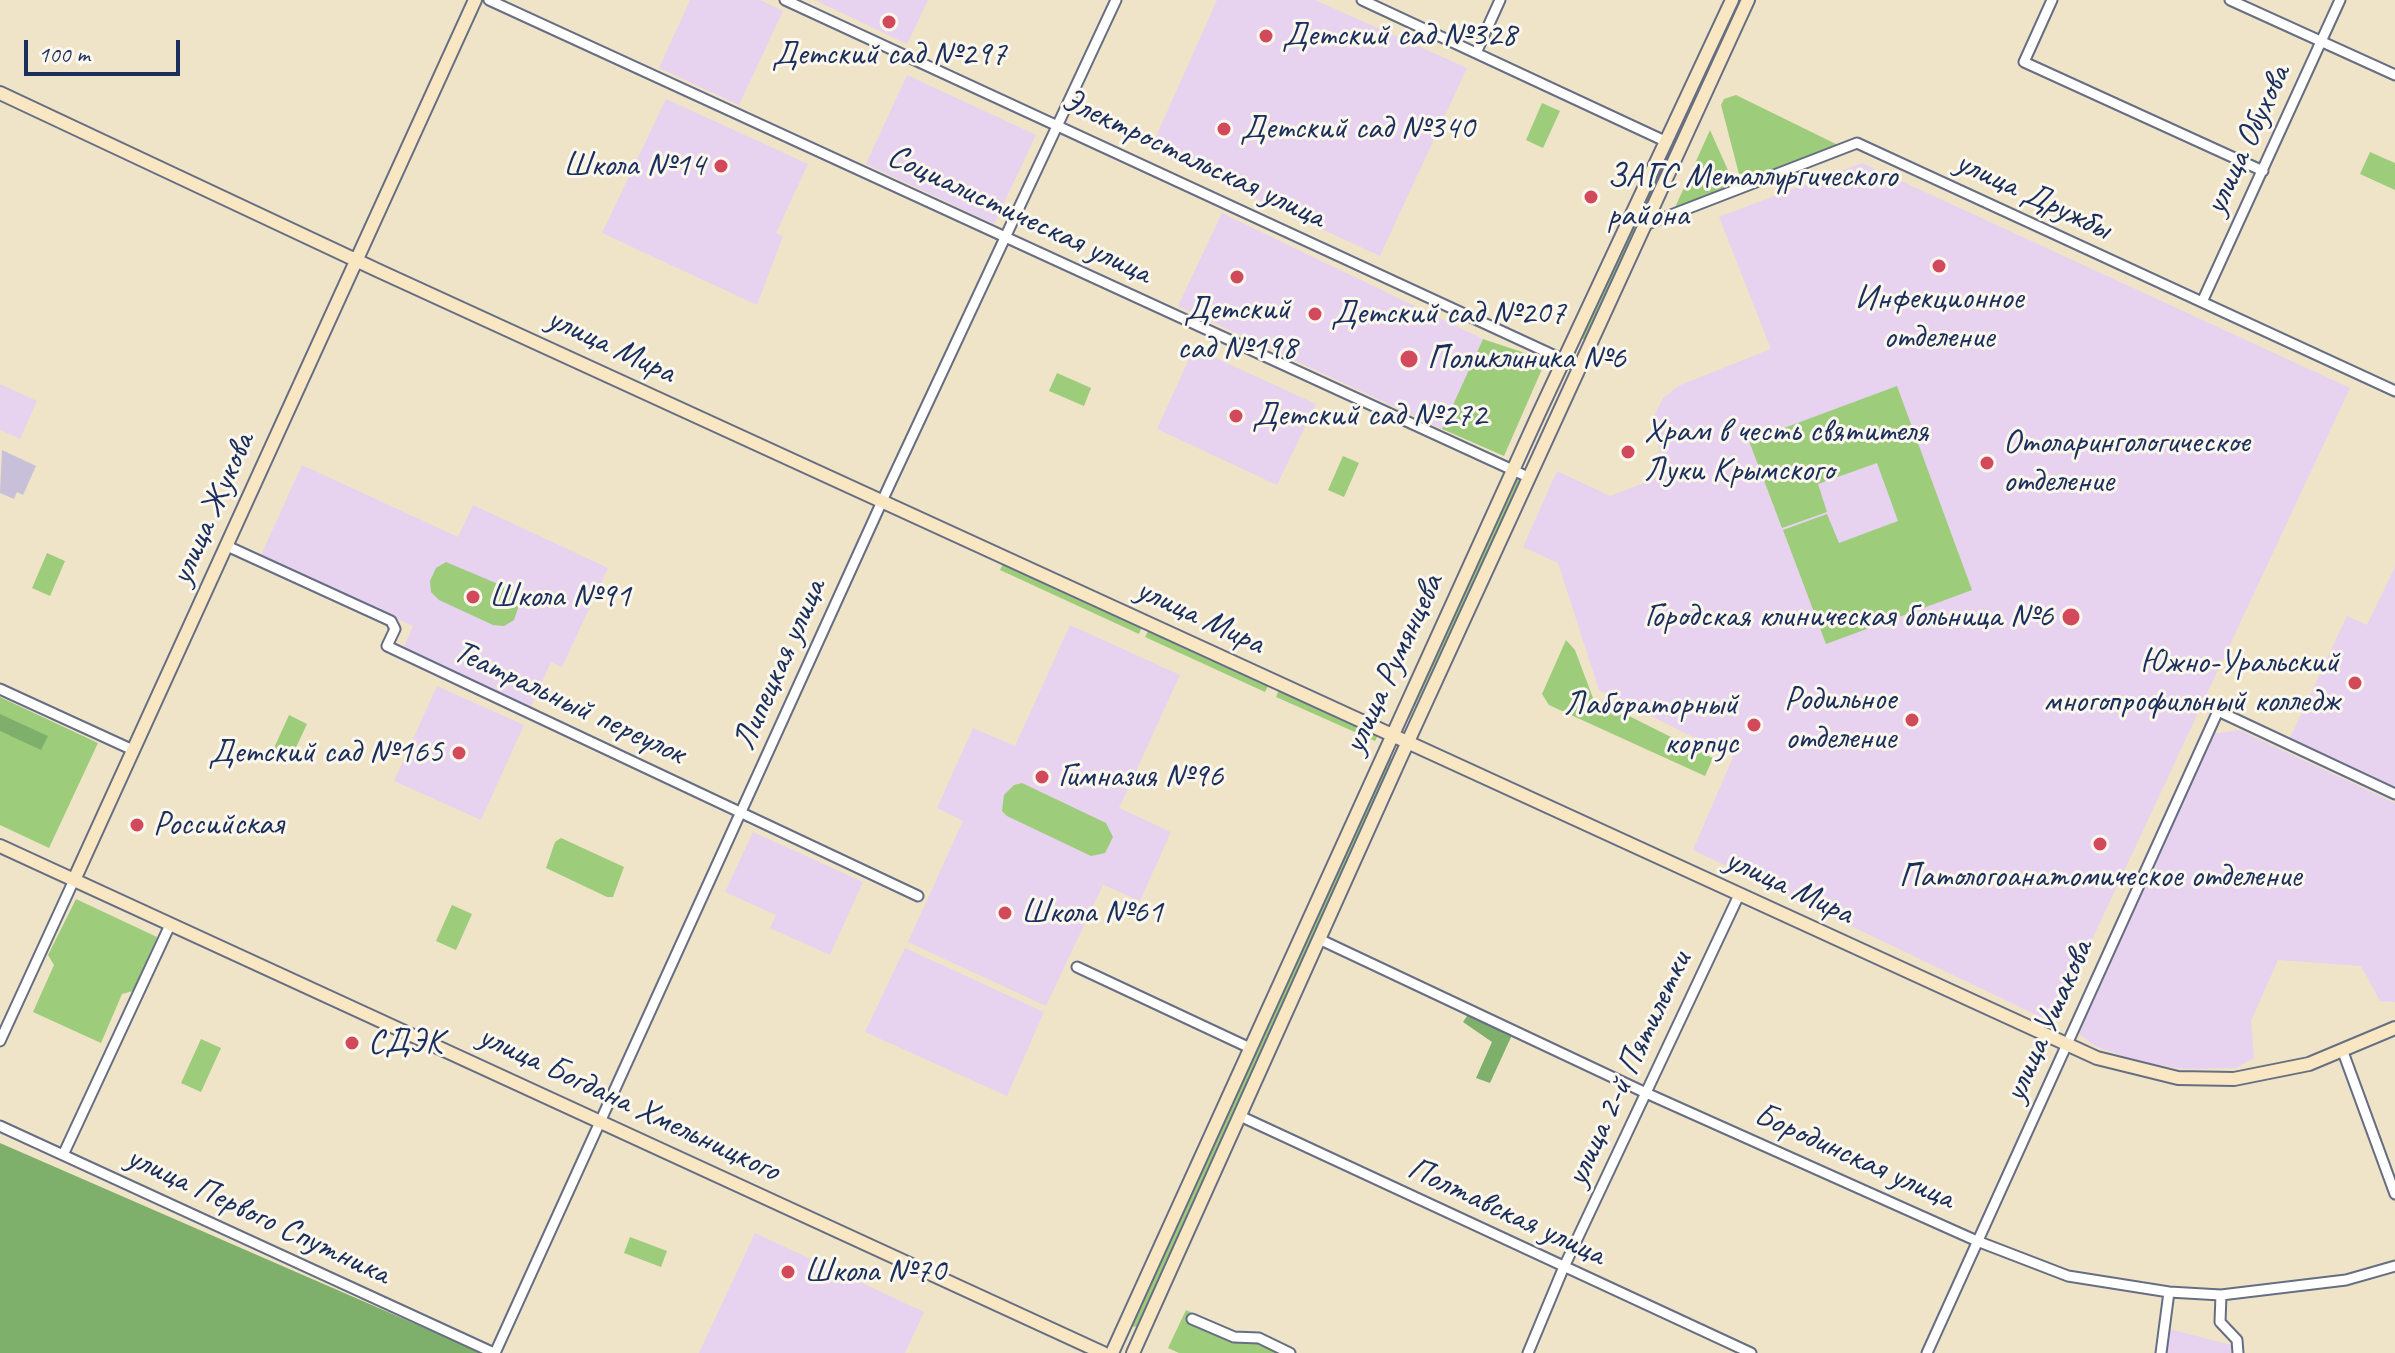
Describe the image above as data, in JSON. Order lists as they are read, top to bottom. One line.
{"streets":{"main road":["улица Мира","улица Жукова","улица Румянцева","улица Богдана Хмельницкого"],"street":["улица Обухова","Электростальская улица","улица Дружбы","Социалистическая улица","Липецкая улица","Театральный переулок","улица Ушакова","улица 2-й Пятилетки","Бородинская улица","Полтавская улица","улица Первого Спутника"]},"crossings":[["улица Обухова","улица Дружбы"],["Электростальская улица","улица Румянцева"],["Электростальская улица","Липецкая улица"],["улица Дружбы","улица Румянцева"],["Социалистическая улица","улица Румянцева"],["Социалистическая улица","Липецкая улица"],["улица Мира","улица Жукова"],["улица Мира","улица Румянцева"],["улица Мира","Липецкая улица"],["улица Мира","улица Ушакова"],["улица Мира","улица 2-й Пятилетки"],["улица Жукова","Театральный переулок"],["улица Жукова","улица Богдана Хмельницкого"],["улица Румянцева","Бородинская улица"],["улица Румянцева","Полтавская улица"],["Липецкая улица","Театральный переулок"],["Липецкая улица","улица Богдана Хмельницкого"],["Липецкая улица","улица Первого Спутника"],["улица Ушакова","Бородинская улица"],["улица 2-й Пятилетки","Бородинская улица"],["улица 2-й Пятилетки","Полтавская улица"]],"places":["Детский сад №297","Детский сад №328","Детский сад №340","Школа №14","ЗАГС Металлургического района","Инфекционное отделение","Детский сад №198","Детский сад №207","Поликлиника №6","Детский сад №272","Храм в честь святителя Луки Крымского","Отоларингологическое отделение","Школа №91","Городская клиническая больница №6","Южно-Уральский многопрофильный колледж","Родильное отделение","Лабораторный корпус","Детский сад №165","Гимназия №96","Российская","Патологоанатомическое отделение","Школа №61","СДЭК","Школа №70"],"scale_bar":"100 m"}
